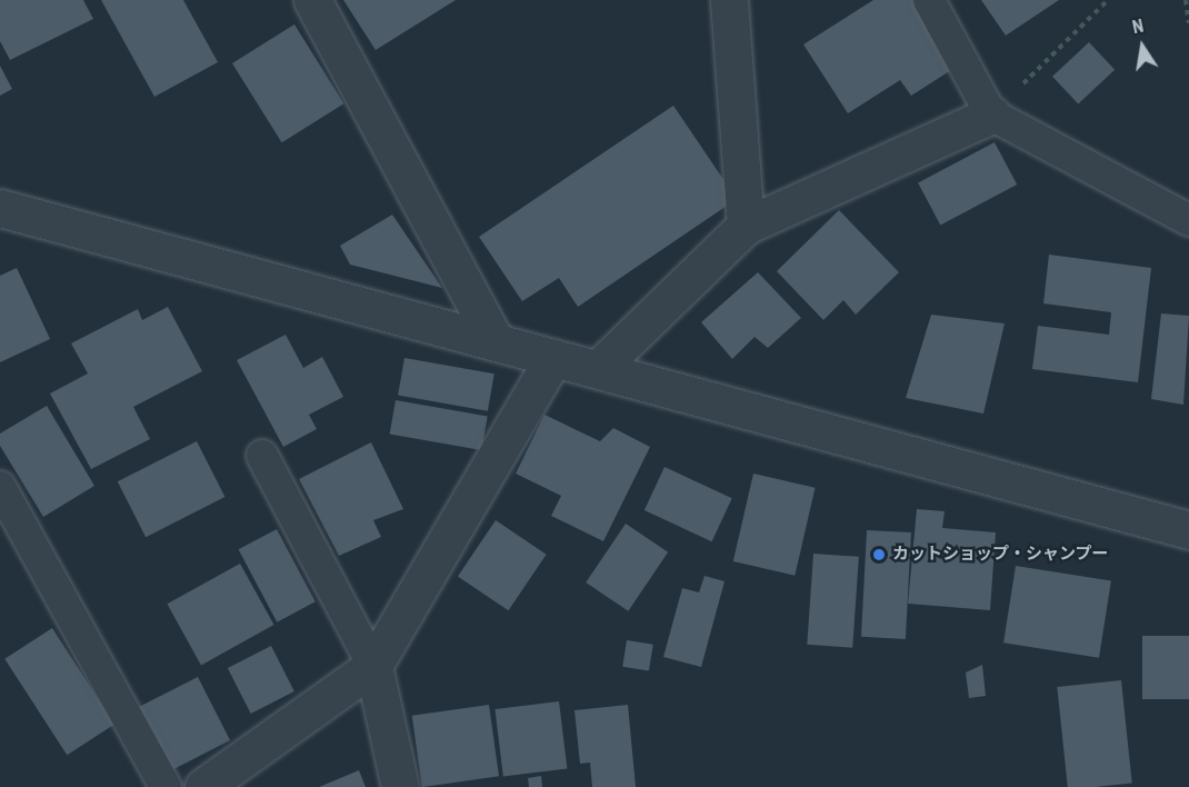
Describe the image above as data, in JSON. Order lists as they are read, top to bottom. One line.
{"places":["カットショップ・シャンプー"],"north":"top"}
